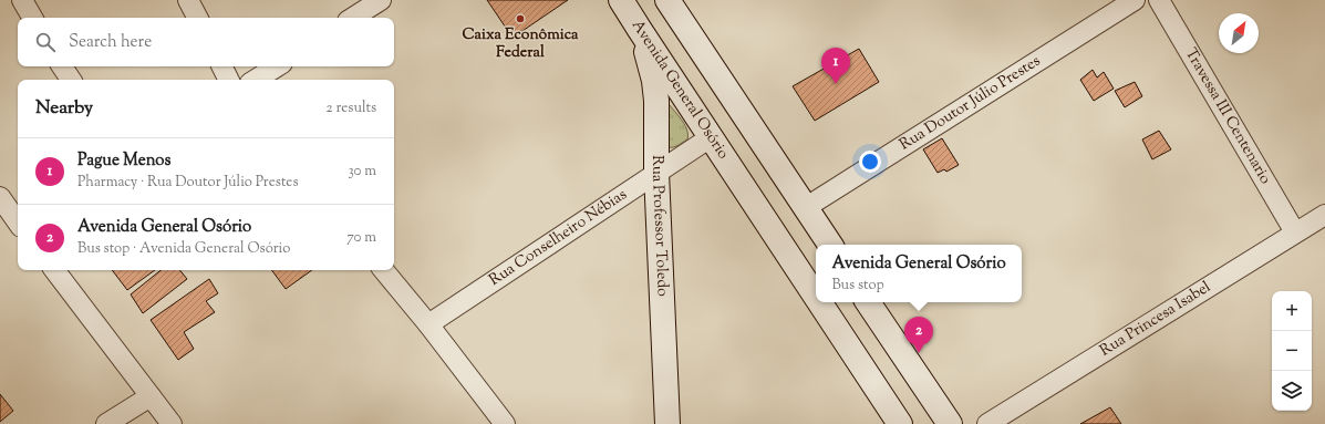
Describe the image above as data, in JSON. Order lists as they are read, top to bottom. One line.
{"streets":{"main road":["Avenida General Osório","Rua Professor Toledo"],"street":["Rua Doutor Júlio Prestes","Travessa III Centenario","Rua Conselheiro Nébias","Rua Princesa Isabel"]},"crossings":[["Avenida General Osório","Rua Professor Toledo"],["Avenida General Osório","Rua Conselheiro Nébias"],["Travessa III Centenario","Rua Princesa Isabel"],["Rua Professor Toledo","Rua Conselheiro Nébias"]],"places":["Caixa Econômica Federal"],"north":"top right","page":{"search":"Search here","pins":["1","2"],"heading":["Nearby","2 results"],"list":[{"mark":"1","name":"Pague Menos","note":"Pharmacy · Rua Doutor Júlio Prestes","value":"30 m"},{"mark":"2","name":"Avenida General Osório","note":"Bus stop · Avenida General Osório","value":"70 m"}],"popup":["Avenida General Osório","Bus stop"],"map_buttons":["+","−"]}}
